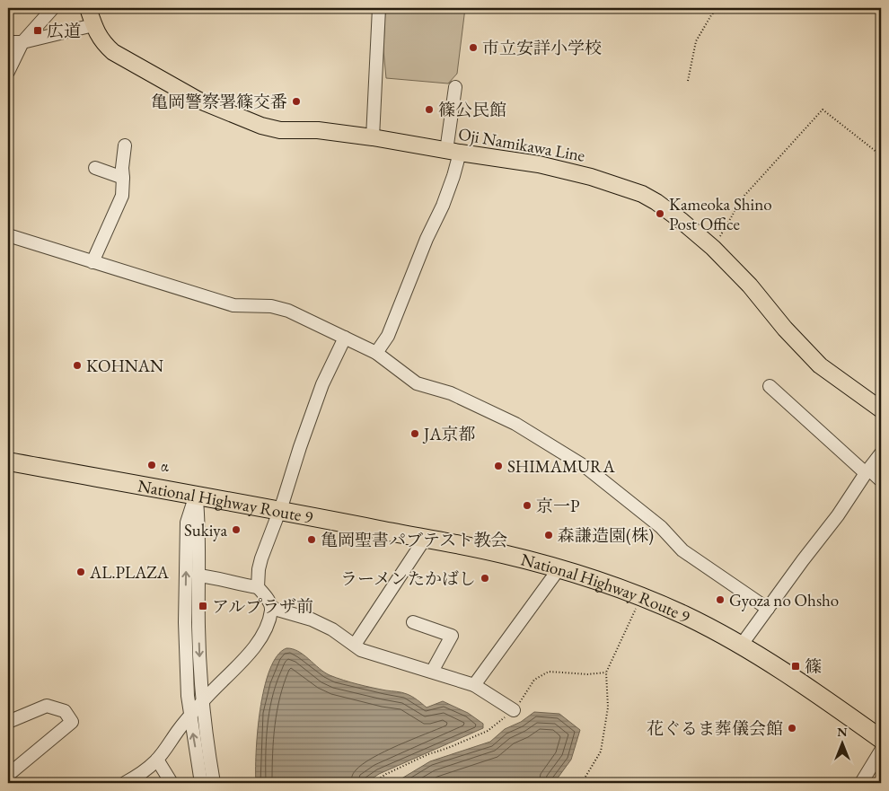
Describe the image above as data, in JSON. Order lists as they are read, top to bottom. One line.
{"streets":{"highway":["National Highway Route 9"],"main road":["Oji Namikawa Line"]},"places":{"transit":["広道","アルプラザ前","篠"],"other":["市立安詳小学校","亀岡警察署篠交番","篠公民館","Kameoka Shino Post Office","KOHNAN","JA京都","α","SHIMAMURA","京一P","Sukiya","森謙造園(株)","亀岡聖書パブテスト教会","AL.PLAZA","ラーメンたかばし","Gyoza no Ohsho","花ぐるま葬儀会館"]},"north":"top"}
